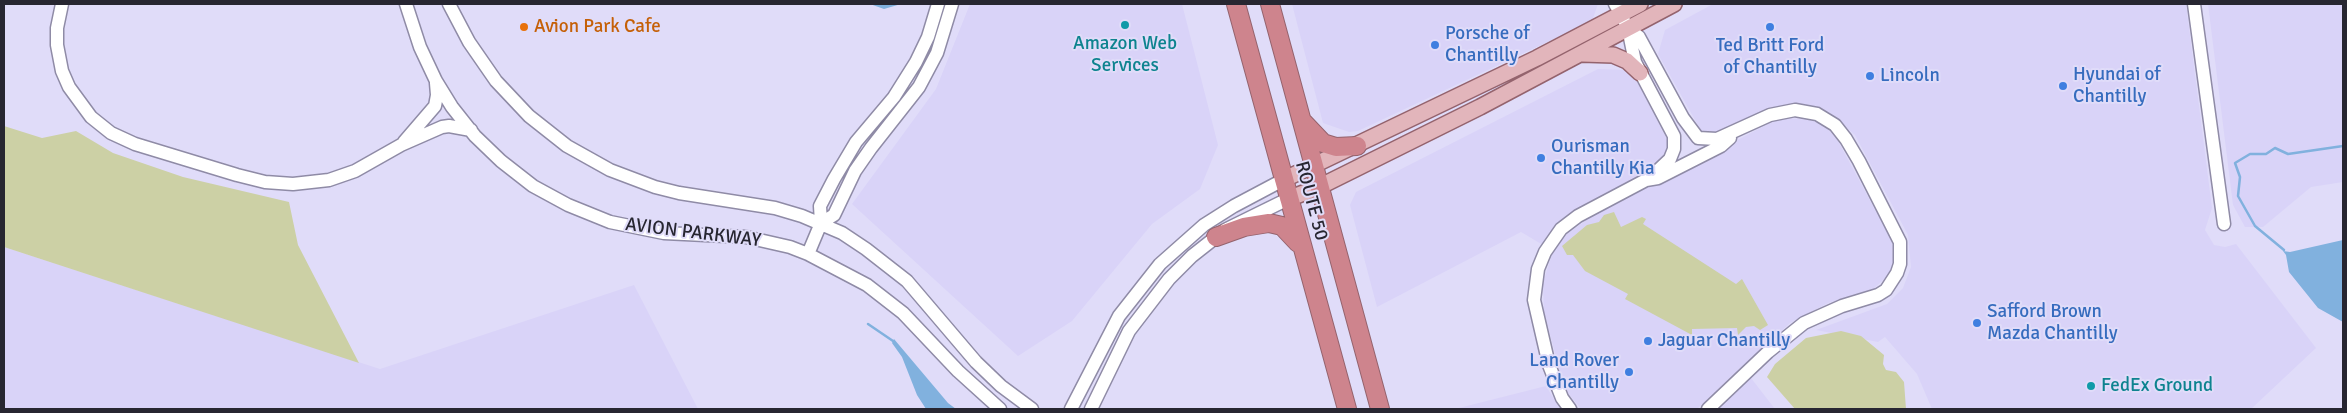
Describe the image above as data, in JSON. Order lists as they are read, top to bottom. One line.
{"streets":{"highway":["ROUTE 50"],"street":["AVION PARKWAY"]},"places":["Amazon Web Services","Avion Park Cafe","Ted Britt Ford of Chantilly","Porsche of Chantilly","Lincoln","Hyundai of Chantilly","Ourisman Chantilly Kia","Safford Brown Mazda Chantilly","Jaguar Chantilly","Land Rover Chantilly","FedEx Ground"]}
